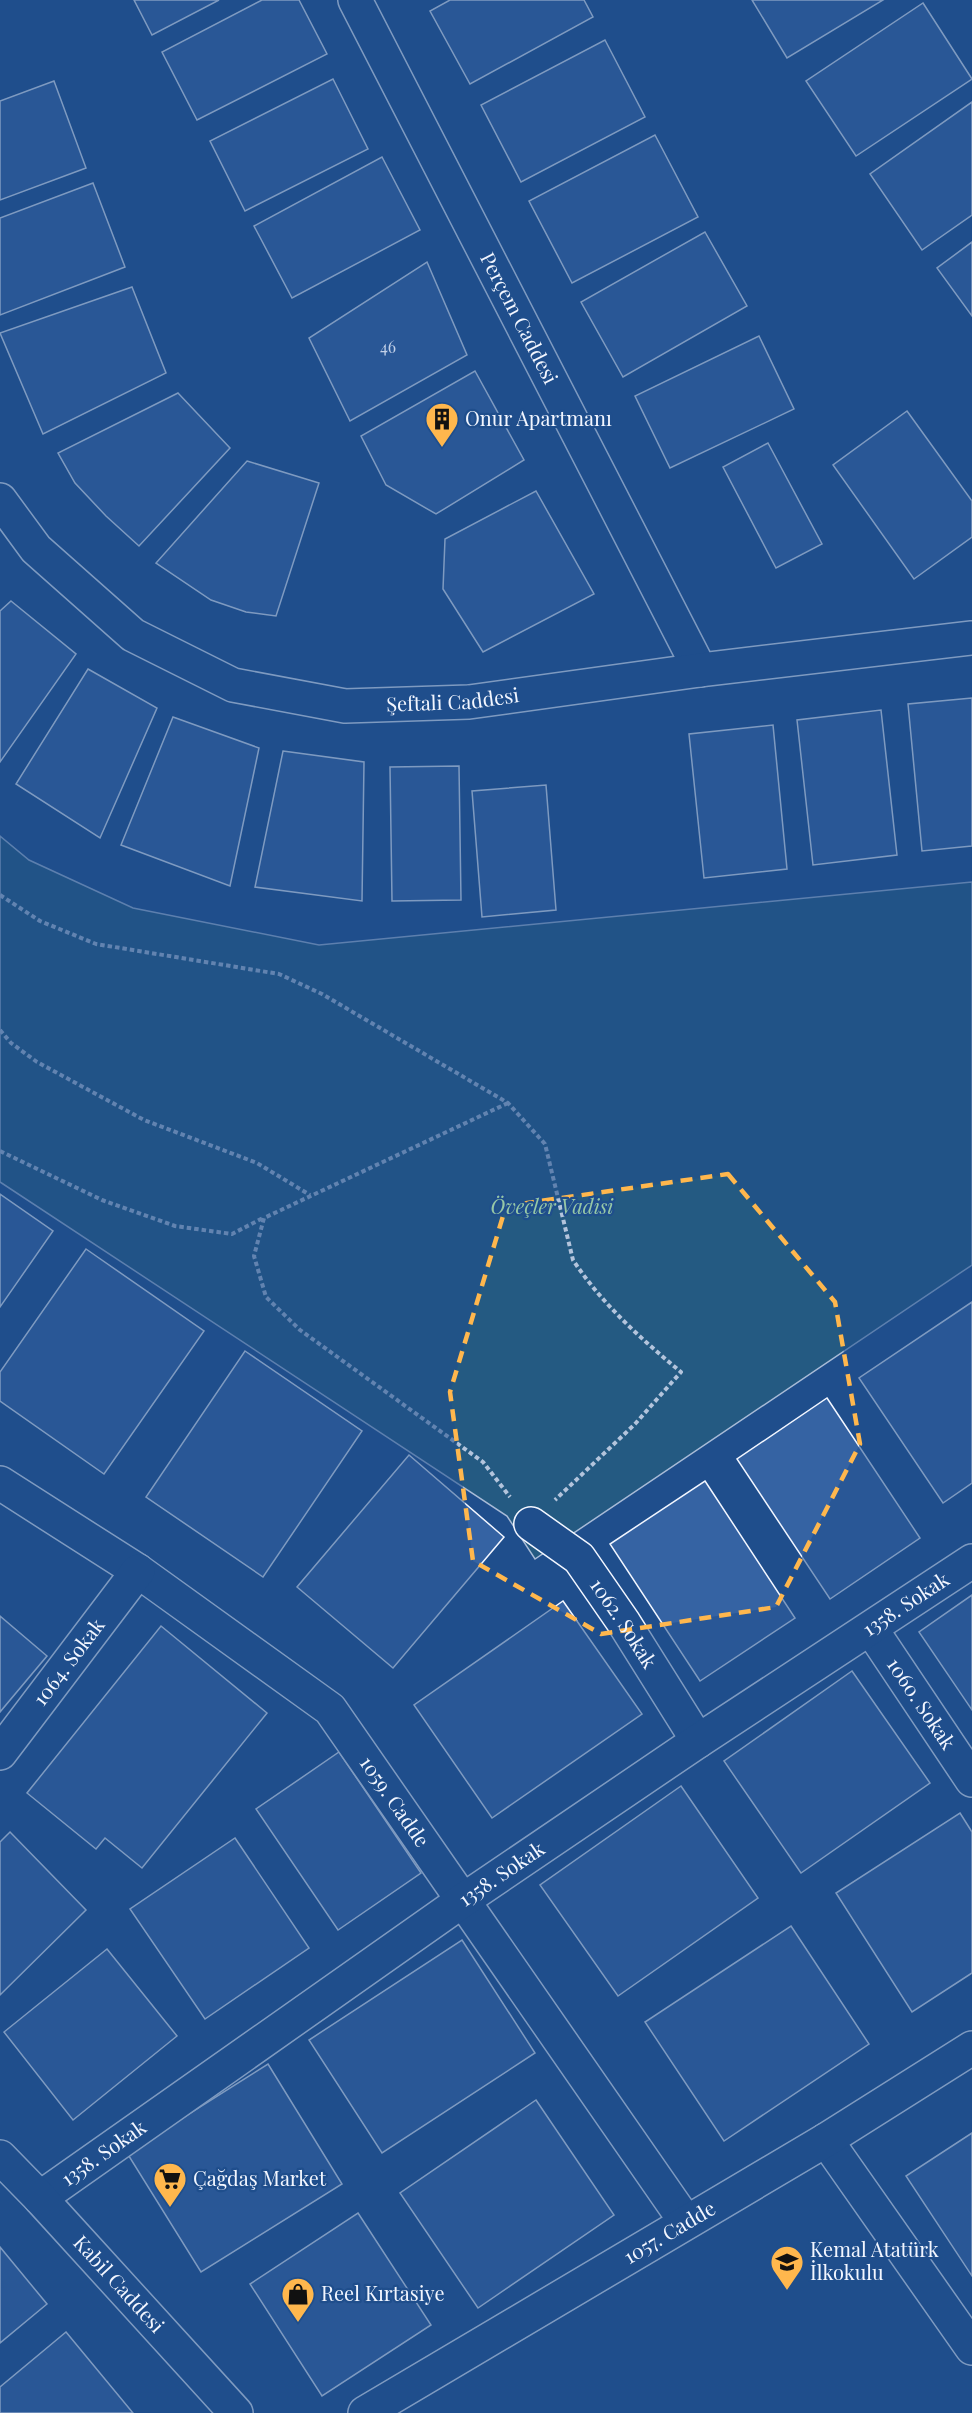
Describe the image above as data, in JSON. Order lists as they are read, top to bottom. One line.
{"streets":{"street":["Perçem Caddesi","Şeftali Caddesi","1358. Sokak","1062. Sokak","1064. Sokak","1060. Sokak","1059. Cadde","1057. Cadde","Kabil Caddesi"]},"crossings":[["Perçem Caddesi","Şeftali Caddesi"],["1358. Sokak","1062. Sokak"],["1358. Sokak","1060. Sokak"],["1358. Sokak","1059. Cadde"],["1358. Sokak","Kabil Caddesi"],["1064. Sokak","1059. Cadde"],["1059. Cadde","1057. Cadde"]],"parks":["Öveçler Vadisi"],"places":{"building":["Onur Apartmanı"],"supermarket":["Çağdaş Market"],"school or university":["Kemal Atatürk İlkokulu"],"shop":["Reel Kırtasiye"]},"house_numbers":["46"]}
